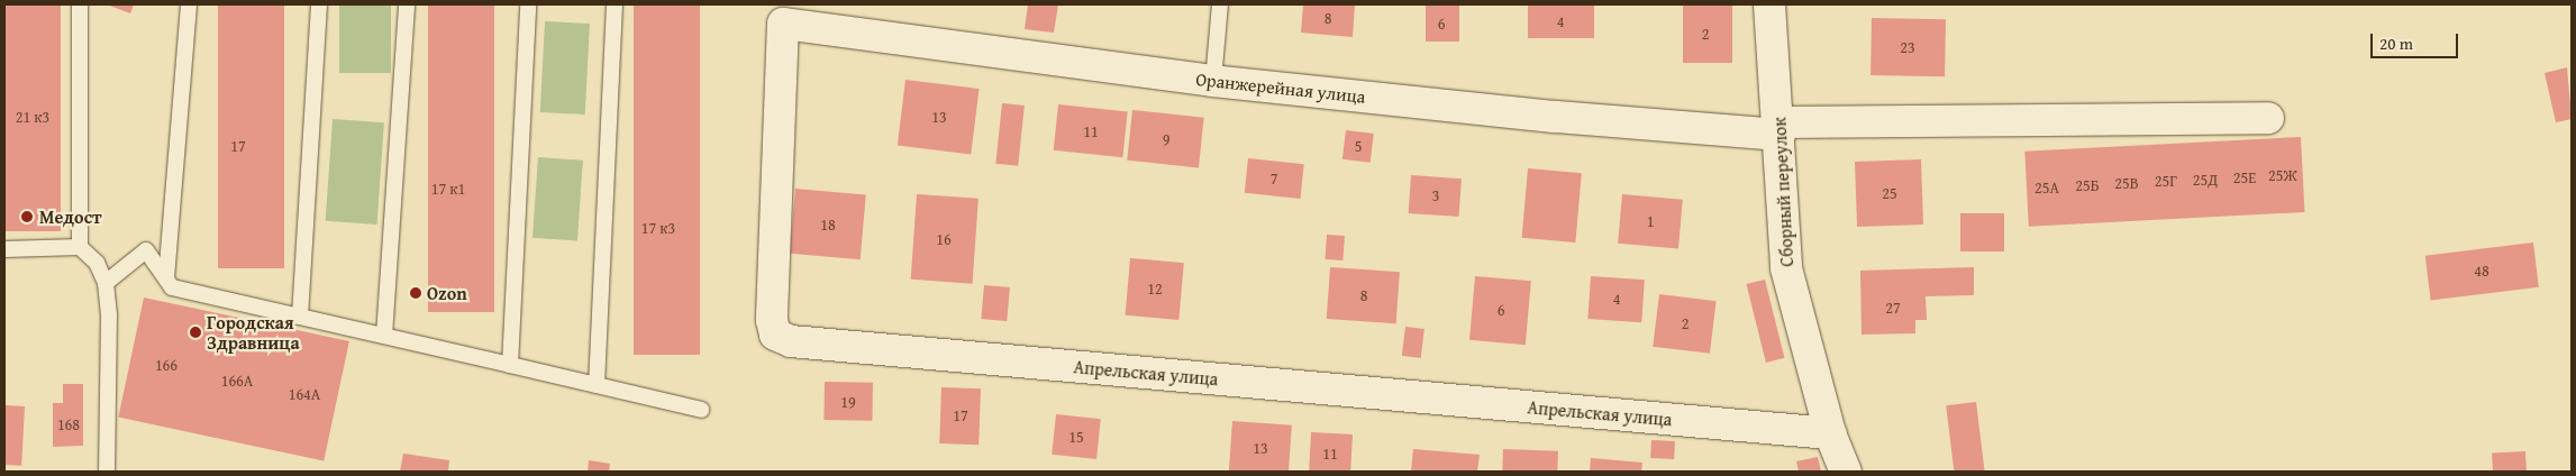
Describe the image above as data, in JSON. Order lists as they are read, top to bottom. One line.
{"streets":{"street":["Оранжерейная улица","Сборный переулок","Апрельская улица"]},"crossings":[["Оранжерейная улица","Сборный переулок"],["Оранжерейная улица","Апрельская улица"],["Сборный переулок","Апрельская улица"]],"places":["Медост","Ozon","Городская Здравница"],"house_numbers":["8","4","6","2","23","21 к3","13","11","9","17","5","25Ж","25Е","7","25Д","25Г","25В","25Б","25А","17 к1","25","3","1","18","17 к3","16","48","12","8","4","27","6","2","166","166А","164А","19","17","168","15","13","11"],"scale_bar":"20 m"}
